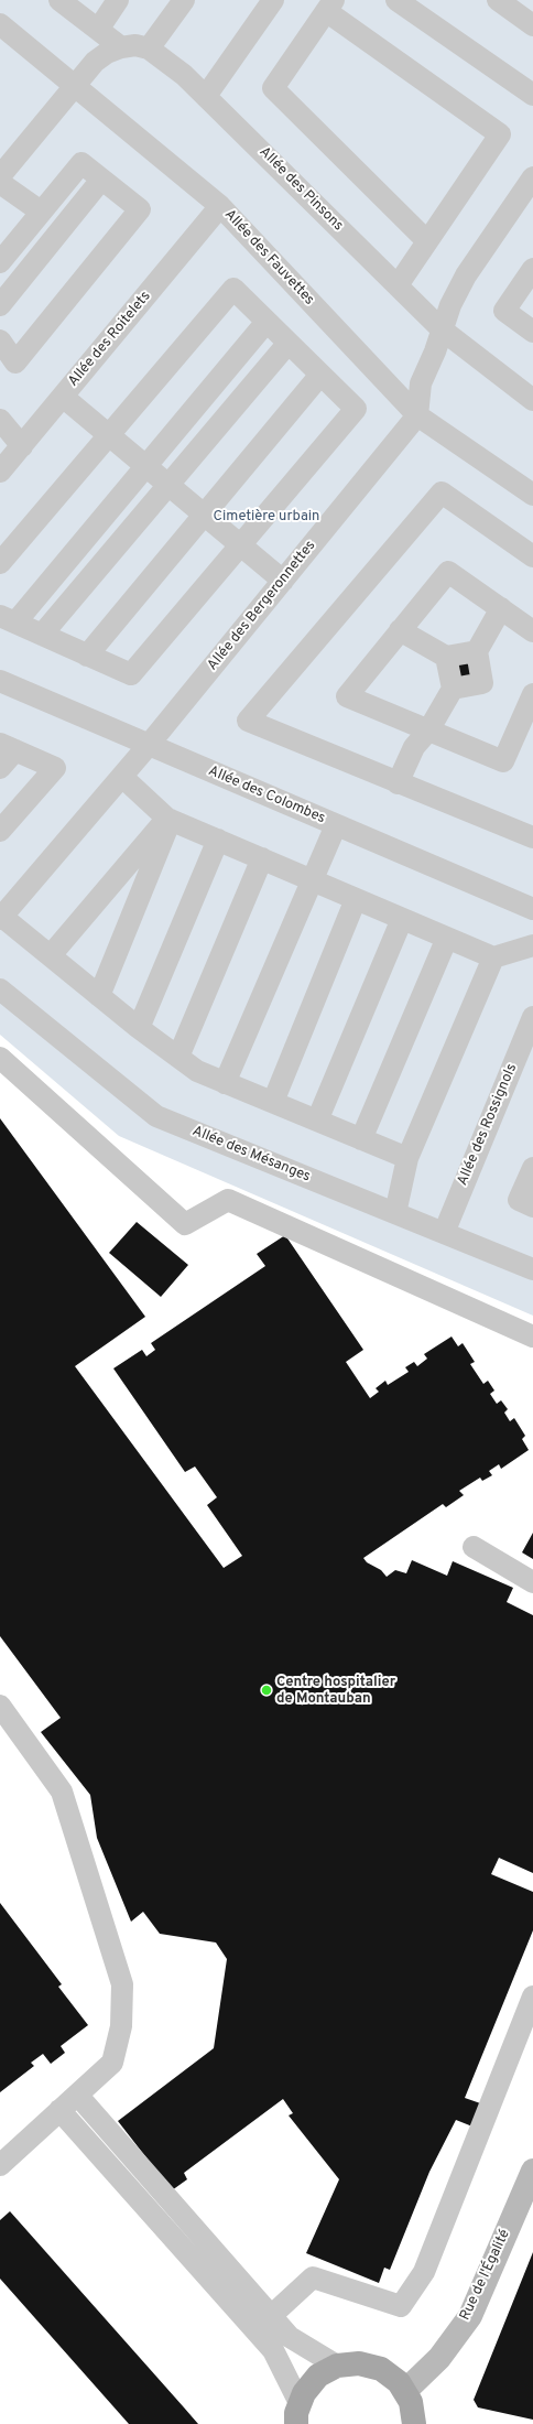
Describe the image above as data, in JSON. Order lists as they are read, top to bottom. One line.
{"streets":{"street":["Rue de l'Égalité"],"lane":["Allée des Pinsons","Allée des Fauvettes","Allée des Roitelets","Allée des Bergeronnettes","Allée des Colombes","Allée des Rossignols","Allée des Mésanges"]},"crossings":[["Allée des Fauvettes","Allée des Roitelets"],["Allée des Fauvettes","Allée des Bergeronnettes"],["Allée des Bergeronnettes","Allée des Colombes"],["Allée des Rossignols","Allée des Mésanges"]],"parks":["Cimetière urbain"],"places":["Centre hospitalier de Montauban"]}
